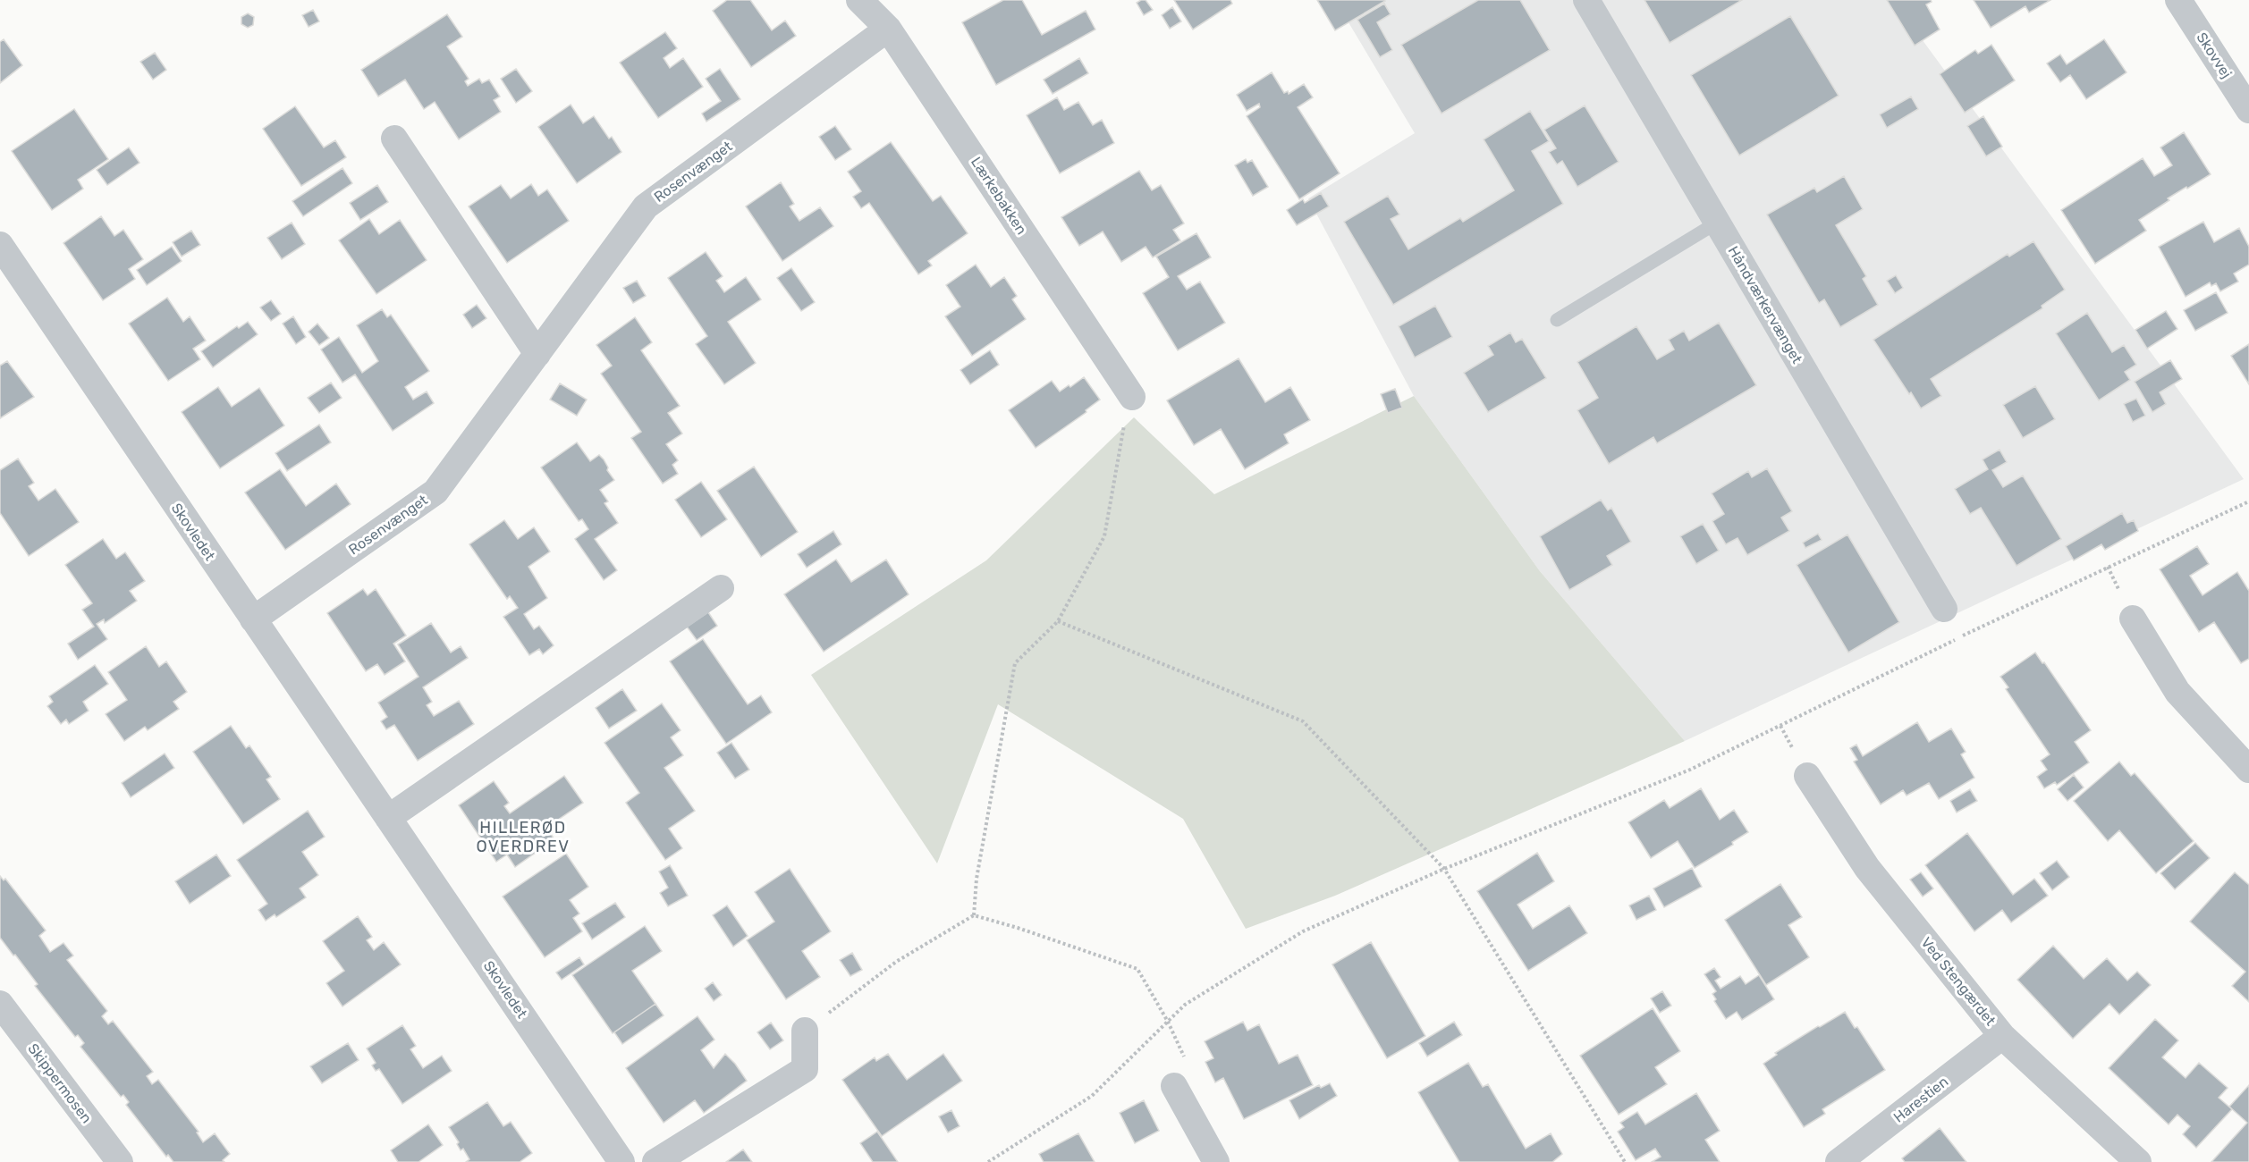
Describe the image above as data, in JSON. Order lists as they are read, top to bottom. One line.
{"streets":{"street":["Skovvej","Rosenvænget","Lærkebakken","Håndværkervænget","Skovledet","Ved Stengærdet","Skippermosen","Harestien"]},"crossings":[["Rosenvænget","Lærkebakken"],["Rosenvænget","Skovledet"],["Ved Stengærdet","Harestien"]],"districts":["HILLERØD OVERDREV"]}
